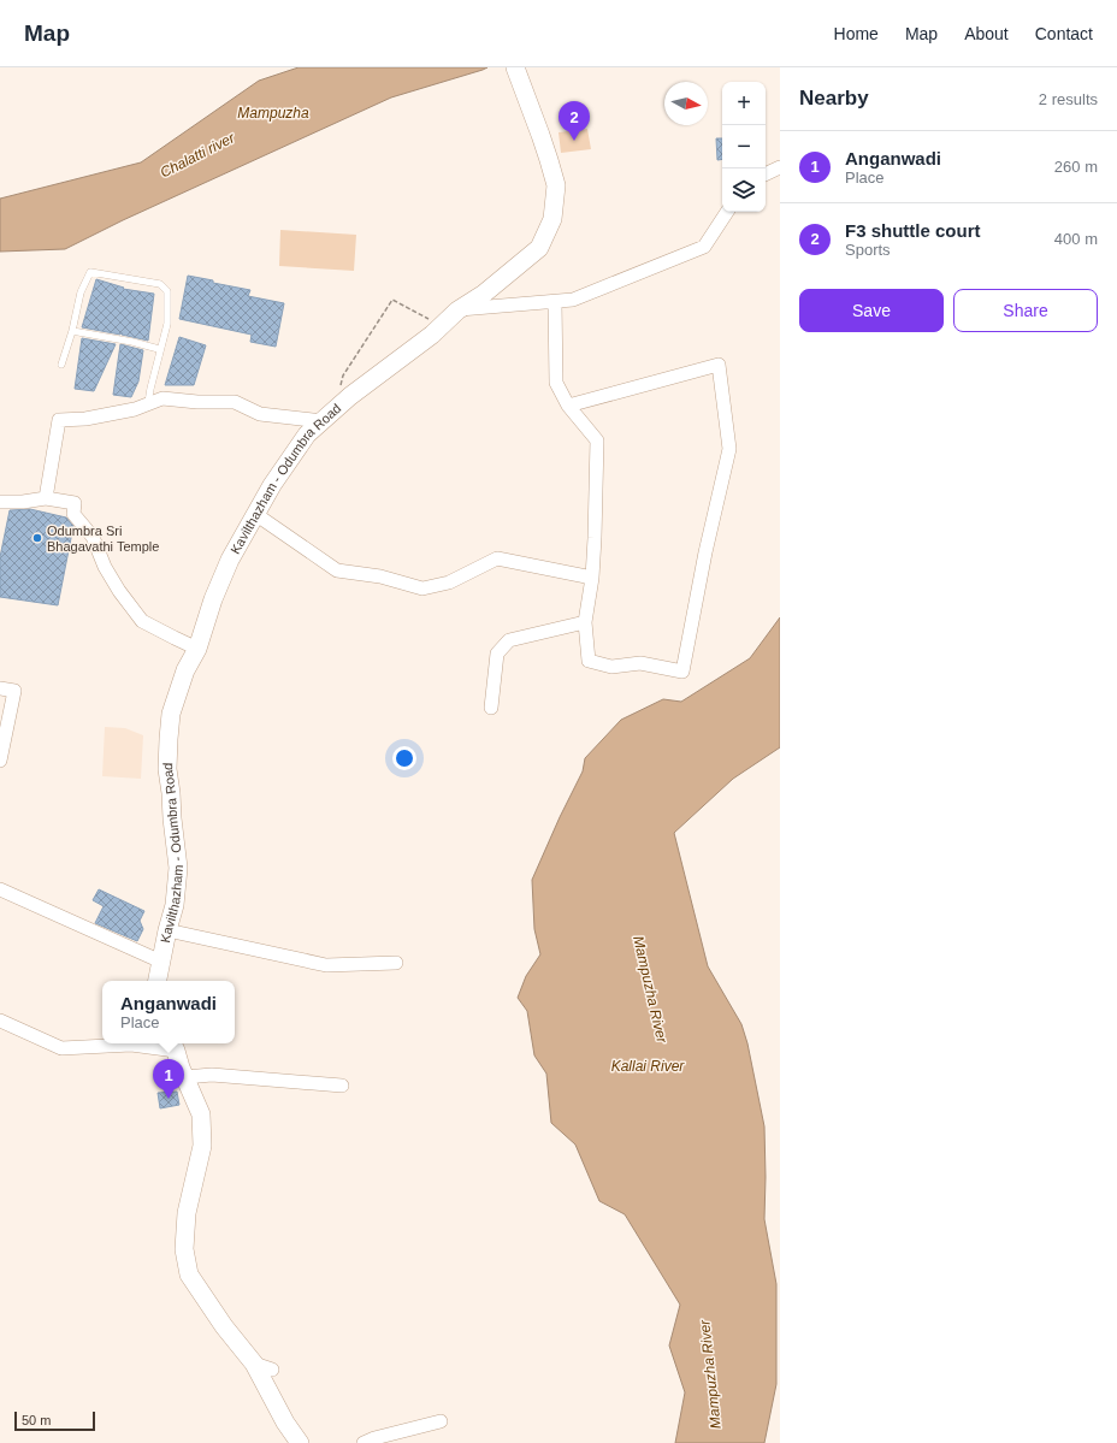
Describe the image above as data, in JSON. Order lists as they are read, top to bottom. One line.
{"streets":{"main road":["Kavilthazham - Odumbra Road"]},"water":["Mampuzha","Chalatti river","Mampuzha River","Kallai River"],"places":["Odumbra Sri Bhagavathi Temple"],"scale_bar":"50 m","north":"right","page":{"header":"Map","nav":["Home","Map","About","Contact"],"heading":["Nearby","2 results"],"map_buttons":["+","−"],"pins":["2","1"],"list":[{"mark":"1","name":"Anganwadi","note":"Place","value":"260 m"},{"mark":"2","name":"F3 shuttle court","note":"Sports","value":"400 m"}],"buttons":["Save","Share"],"popup":["Anganwadi","Place"],"scale":"50 m"}}
